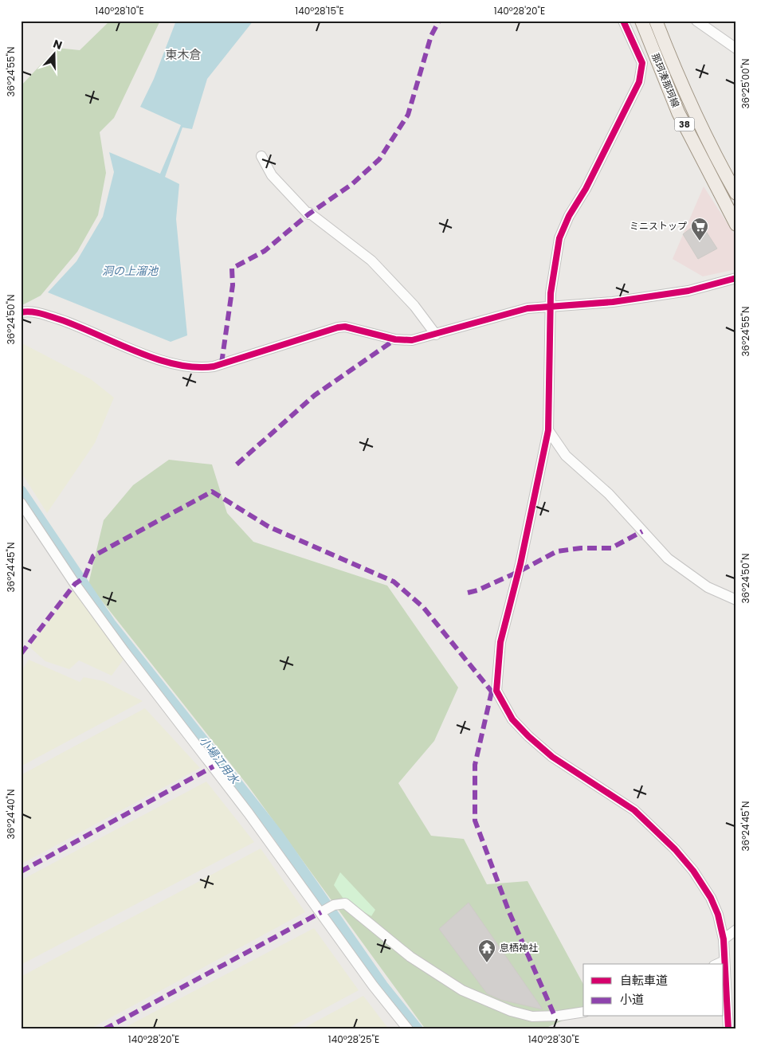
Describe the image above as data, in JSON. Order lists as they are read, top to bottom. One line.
{"streets":{"main road":["那珂湊那珂線","38"]},"districts":["東木倉"],"water":["洞の上溜池","小場江用水"],"places":{"supermarket":["ミニストップ"],"temple":["息栖神社"]},"legend":["自転車道","小道"],"north":"top","coordinates":["140°28'10\"E","140°28'15\"E","140°28'20\"E","36°24'55\"N","36°25'00\"N","36°24'50\"N","36°24'45\"N","36°24'40\"N","140°28'25\"E","140°28'30\"E"]}
